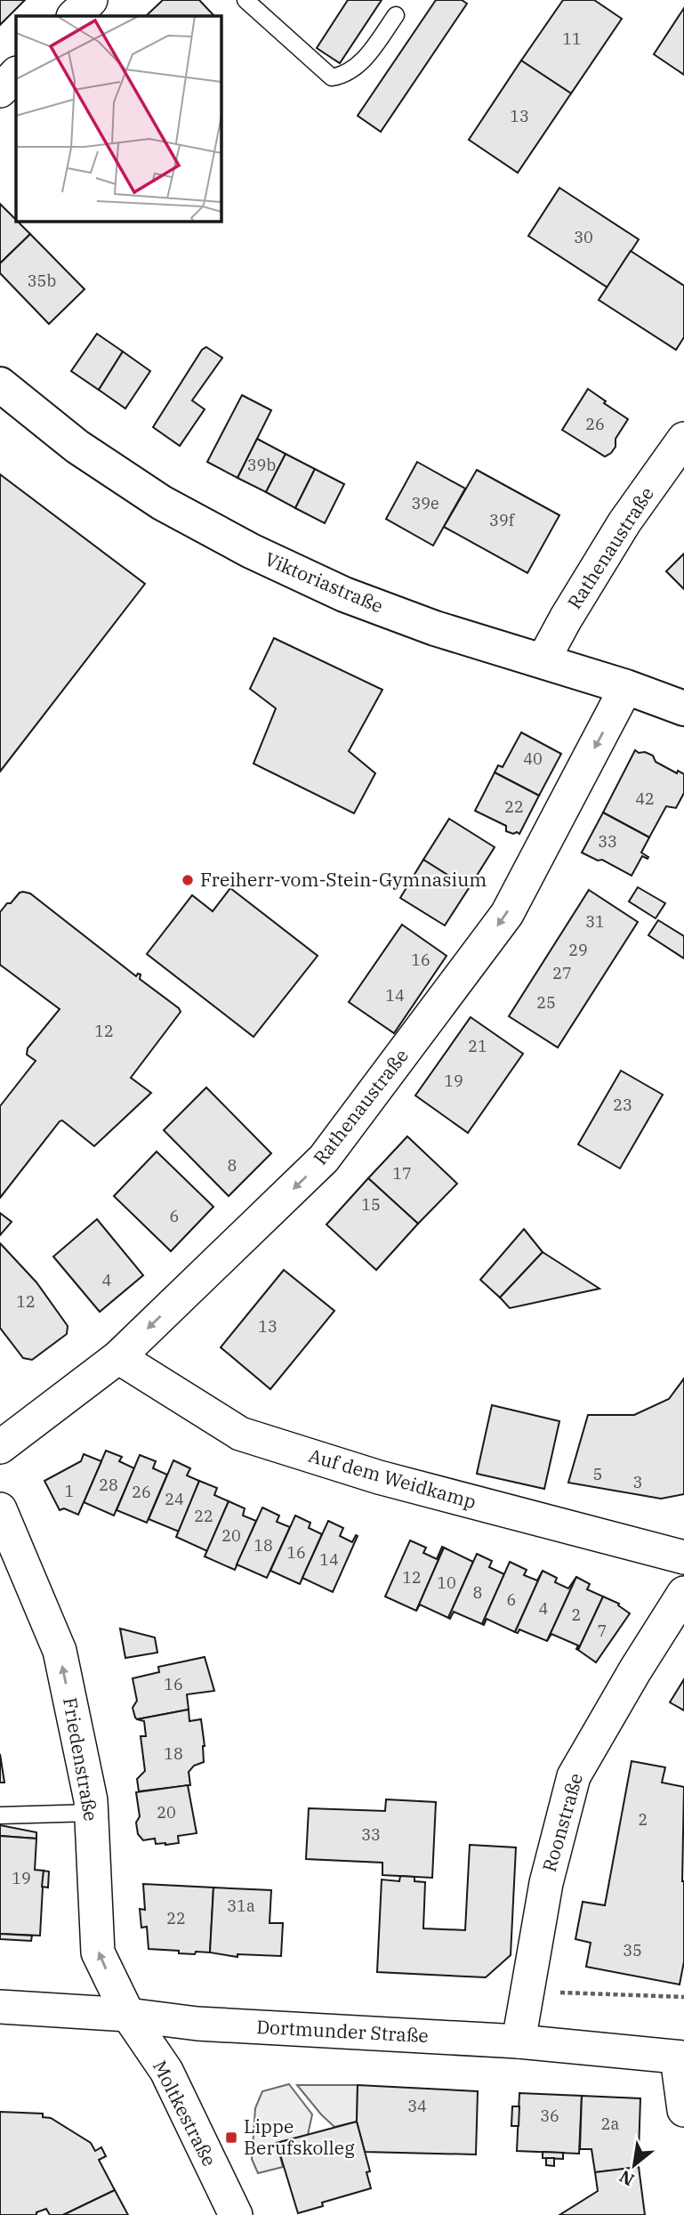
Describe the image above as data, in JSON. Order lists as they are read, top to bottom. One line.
{"streets":{"main road":["Viktoriastraße"],"street":["Rathenaustraße","Auf dem Weidkamp","Friedenstraße","Roonstraße","Dortmunder Straße","Moltkestraße"]},"crossings":[["Rathenaustraße","Viktoriastraße"],["Rathenaustraße","Auf dem Weidkamp"],["Friedenstraße","Dortmunder Straße"],["Friedenstraße","Moltkestraße"],["Roonstraße","Dortmunder Straße"],["Dortmunder Straße","Moltkestraße"]],"one_way":["Rathenaustraße","Friedenstraße"],"places":{"other":["Freiherr-vom-Stein-Gymnasium"],"transit":["Lippe Berufskolleg"]},"house_numbers":["11","13","30","35b","26","39b","39e","39f","40","42","22","33","31","29","16","27","14","25","12","21","19","23","8","17","15","6","4","12","13","5","3","28","1","26","24","22","20","18","16","14","12","10","8","6","4","2","7","16","18","20","2","33","19","31a","22","35","34","36","2a"],"north":"bottom left"}
